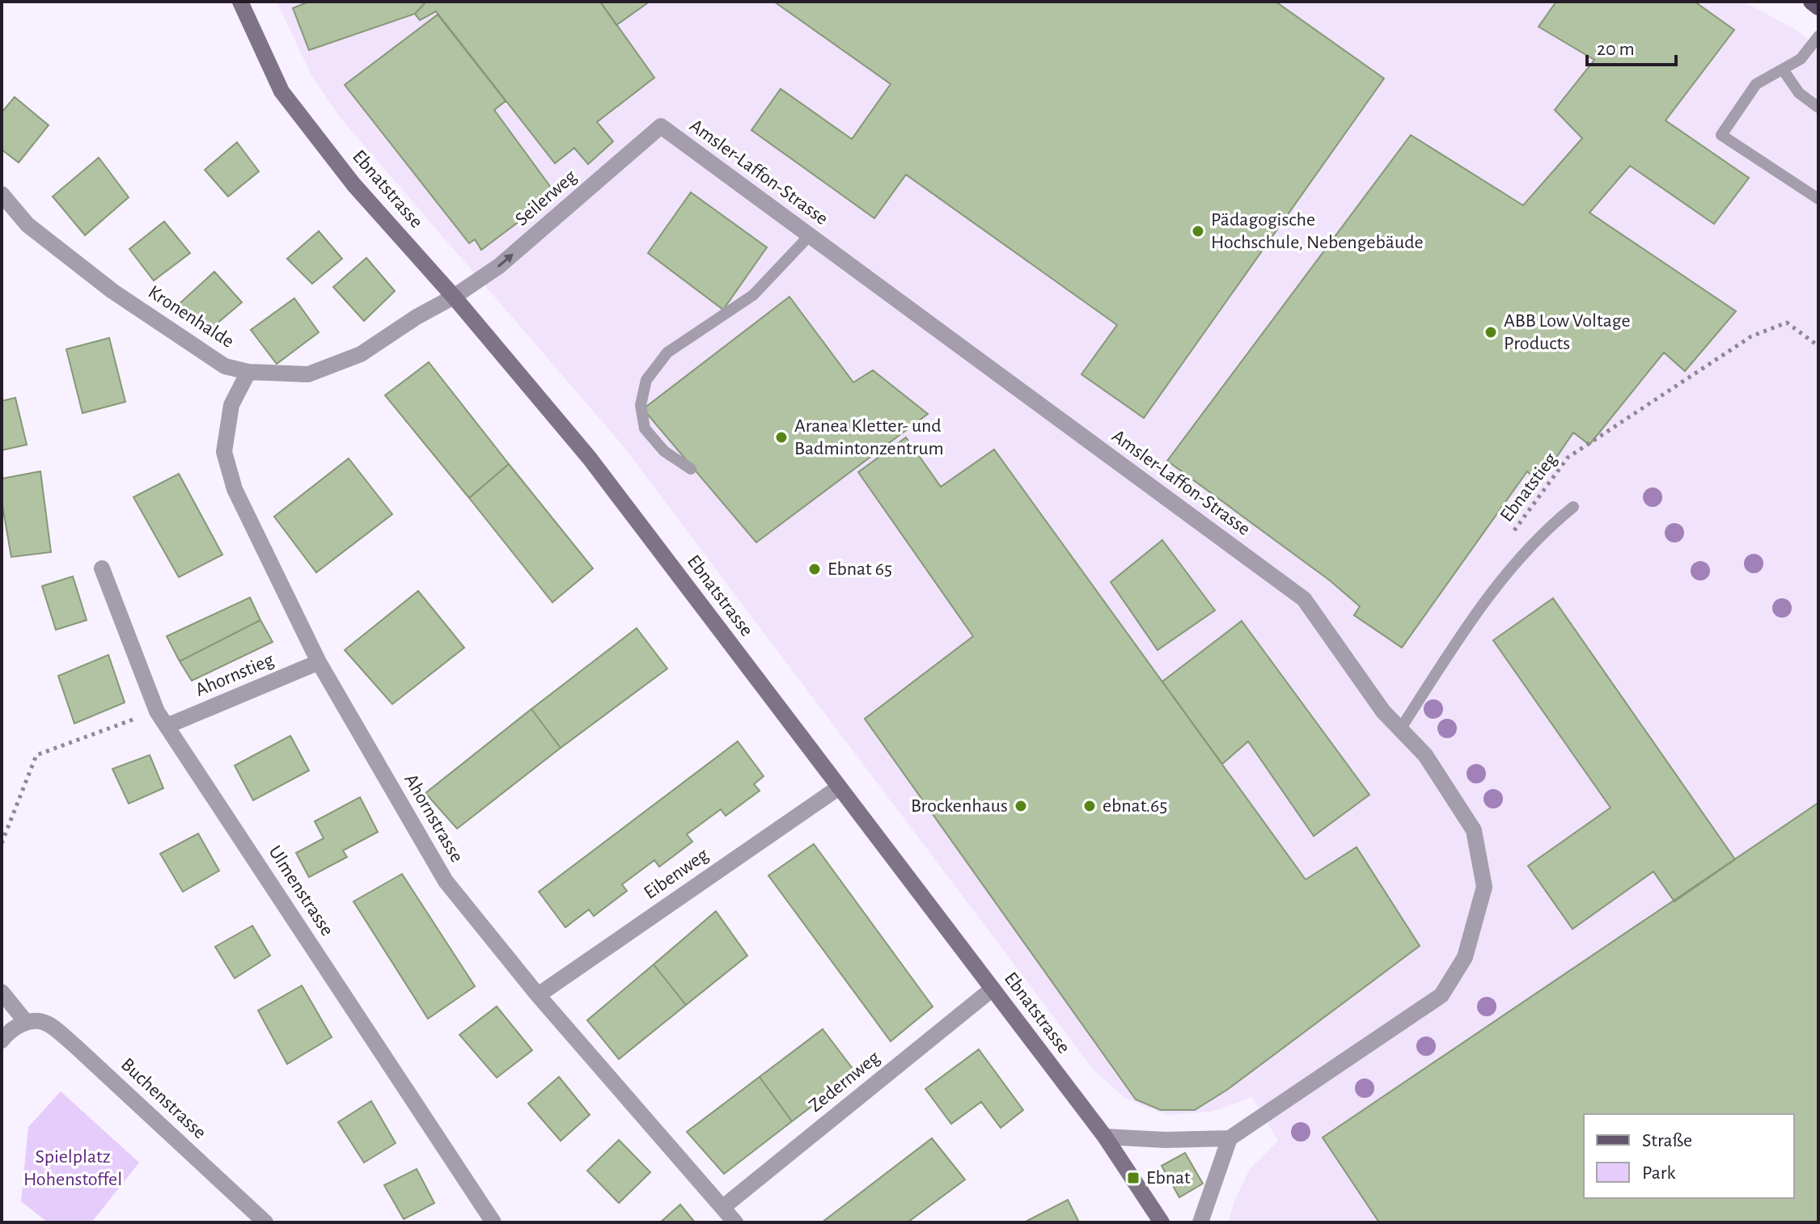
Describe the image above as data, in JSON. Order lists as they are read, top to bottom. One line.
{"streets":{"street":["Amsler-Laffon-Strasse","Ebnatstrasse","Seilerweg","Kronenhalde","Ahornstieg","Ahornstrasse","Eibenweg","Ulmenstrasse","Zedernweg","Buchenstrasse"],"path":["Ebnatstieg"]},"crossings":[["Amsler-Laffon-Strasse","Seilerweg"],["Ebnatstrasse","Seilerweg"],["Ebnatstrasse","Kronenhalde"],["Ebnatstrasse","Eibenweg"],["Ebnatstrasse","Zedernweg"],["Seilerweg","Kronenhalde"],["Kronenhalde","Ahornstrasse"],["Ahornstieg","Ahornstrasse"],["Ahornstieg","Ulmenstrasse"],["Ahornstrasse","Eibenweg"],["Ahornstrasse","Zedernweg"]],"one_way":["Seilerweg"],"parks":["Spielplatz Hohenstoffel"],"places":{"other":["Pädagogische Hochschule, Nebengebäude","ABB Low Voltage Products","Aranea Kletter- und Badmintonzentrum","Ebnat 65","Brockenhaus","ebnat.65"],"transit":["Ebnat"]},"legend":["Straße","Park"],"scale_bar":"20 m"}
